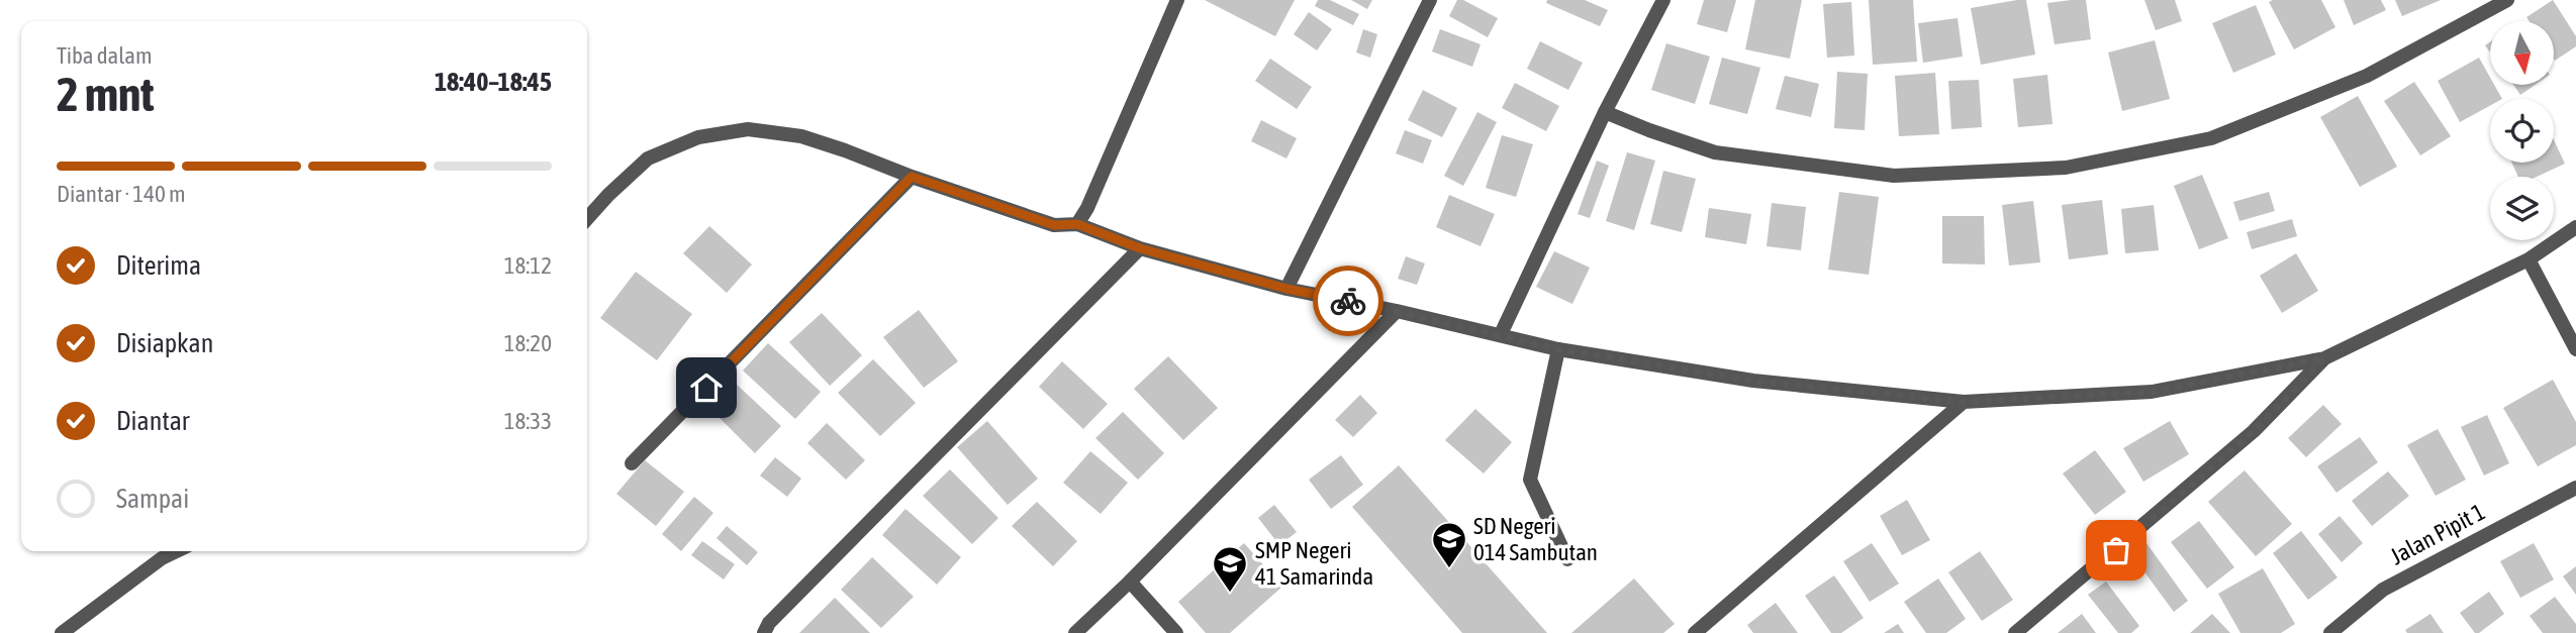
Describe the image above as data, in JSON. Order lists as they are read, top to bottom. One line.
{"streets":{"street":["Jalan Pipit 1"]},"places":{"school or university":["SD Negeri 014 Sambutan","SMP Negeri 41 Samarinda"]},"north":"bottom","page":{"heading":["2 mnt","Tiba dalam","18:40–18:45"],"bar":"Diantar · 140 m","list":[["Diterima","18:12"],["Disiapkan","18:20"],["Diantar","18:33"],"Sampai"]}}
